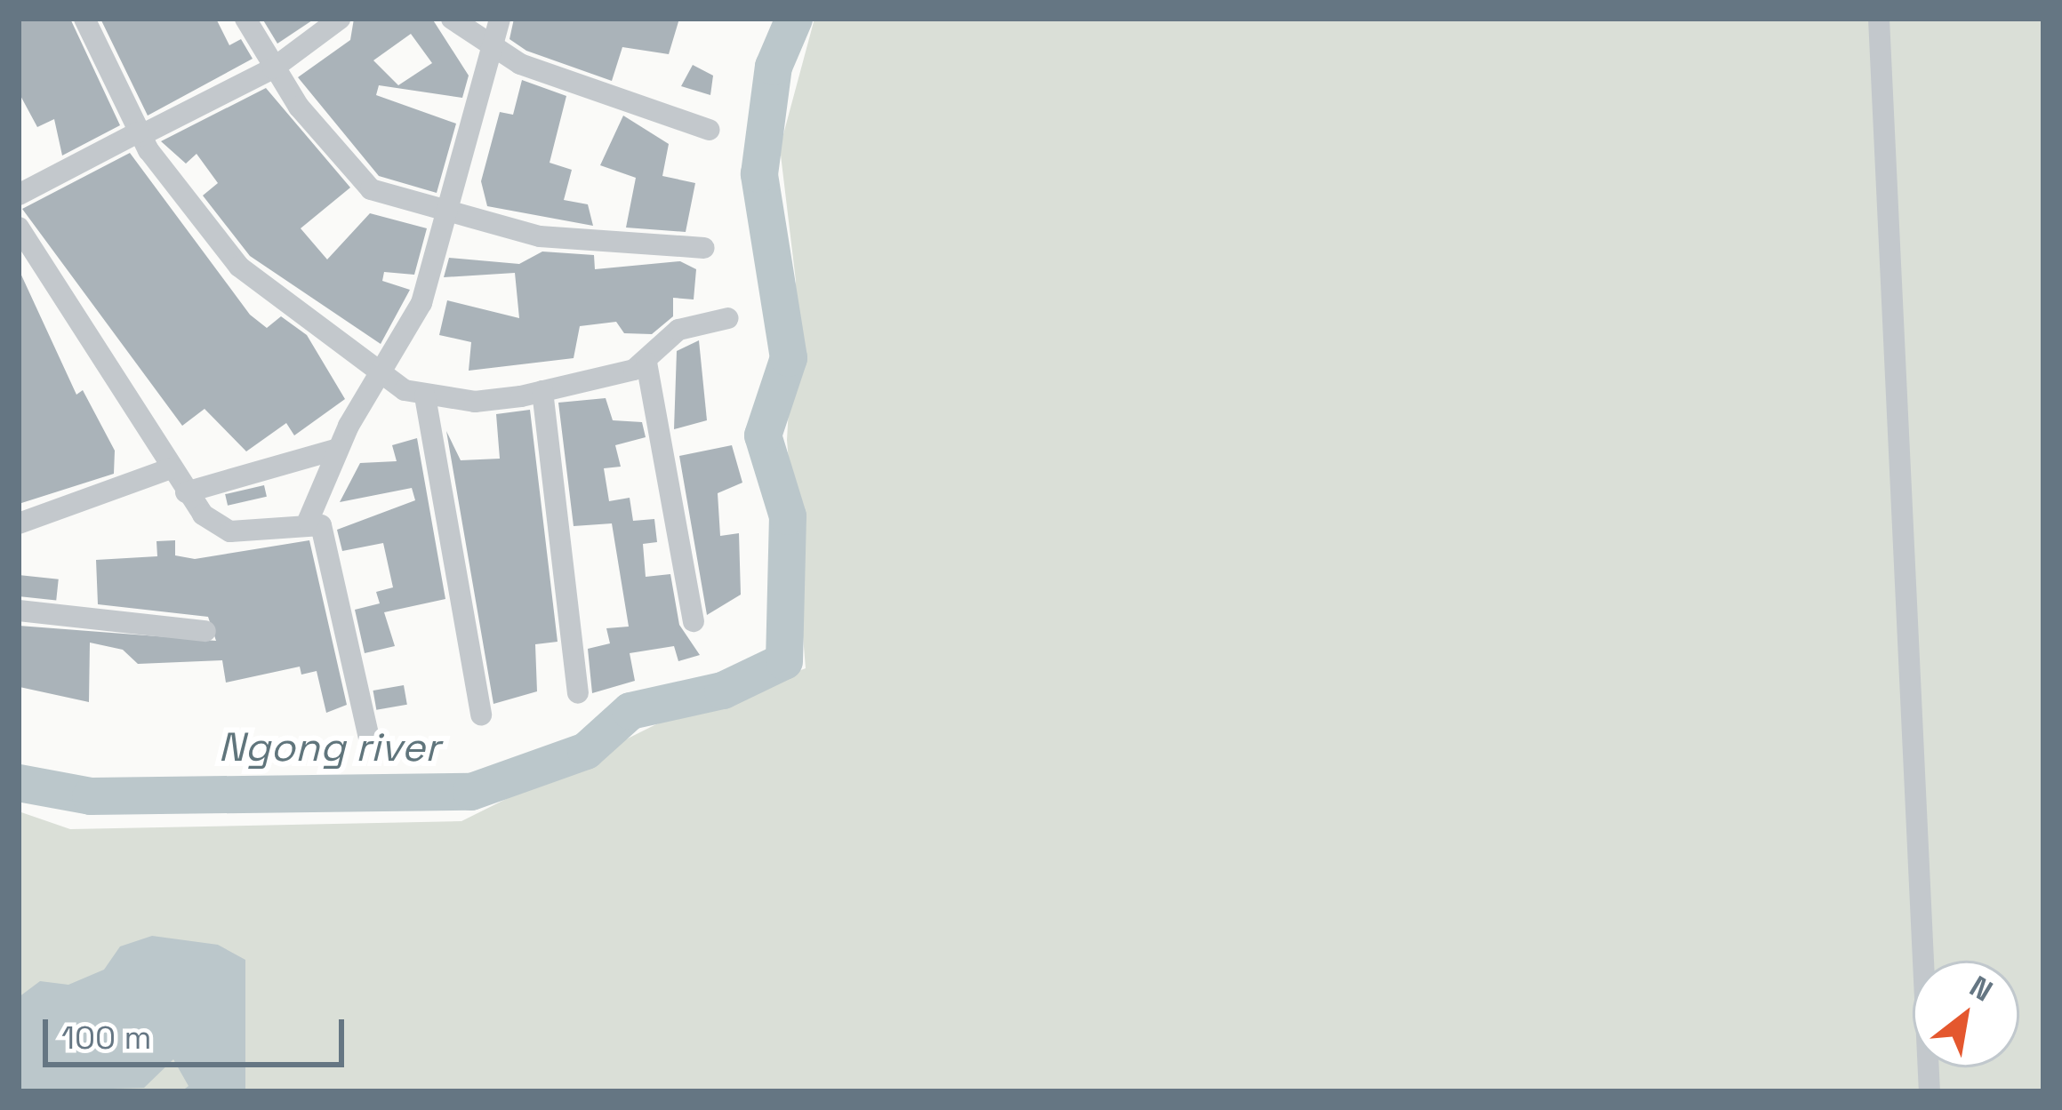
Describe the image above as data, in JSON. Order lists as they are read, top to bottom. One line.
{"water":["Ngong river"],"scale_bar":"100 m","north":"top right"}
